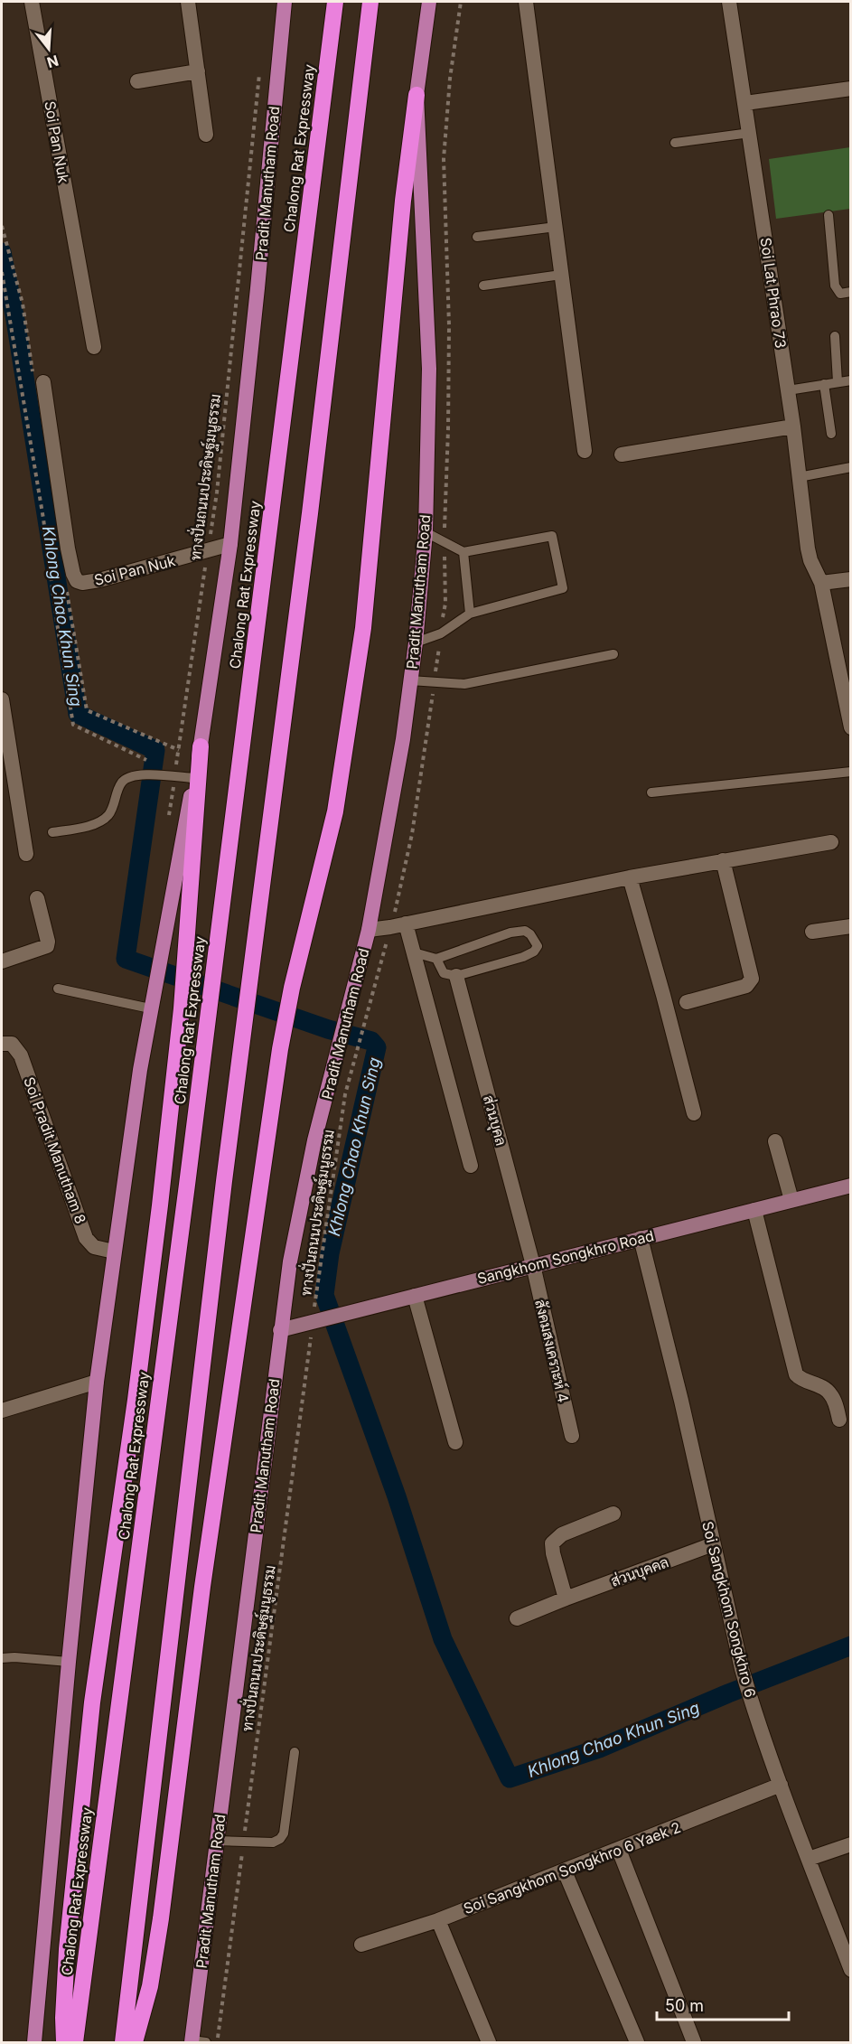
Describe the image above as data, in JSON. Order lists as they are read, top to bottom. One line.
{"streets":{"highway":["Chalong Rat Expressway"],"main road":["Pradit Manutham Road","Sangkhom Songkhro Road"],"street":["Soi Pan Nuk","Soi Lat Phrao 73","ส่วนบุคล","Soi Pradit Manutham 8","สังคมสงเคราะห์ 4","ส่วนบุคคล","Soi Sangkhom Songkhro 6","Soi Sangkhom Songkhro 6 Yaek 2"],"path":["ทางปั่นถนนประดิษฐ์มนูธรรม"]},"crossings":[["Soi Pan Nuk","Pradit Manutham Road"],["Soi Pan Nuk","ทางปั่นถนนประดิษฐ์มนูธรรม"],["Pradit Manutham Road","Soi Pradit Manutham 8"],["Pradit Manutham Road","Sangkhom Songkhro Road"],["ทางปั่นถนนประดิษฐ์มนูธรรม","Sangkhom Songkhro Road"],["ส่วนบุคล","Sangkhom Songkhro Road"],["ส่วนบุคล","สังคมสงเคราะห์ 4"],["Sangkhom Songkhro Road","สังคมสงเคราะห์ 4"],["Sangkhom Songkhro Road","Soi Sangkhom Songkhro 6"],["ส่วนบุคคล","Soi Sangkhom Songkhro 6"],["Soi Sangkhom Songkhro 6","Soi Sangkhom Songkhro 6 Yaek 2"]],"water":["Khlong Chao Khun Sing"],"scale_bar":"50 m","north":"bottom"}
